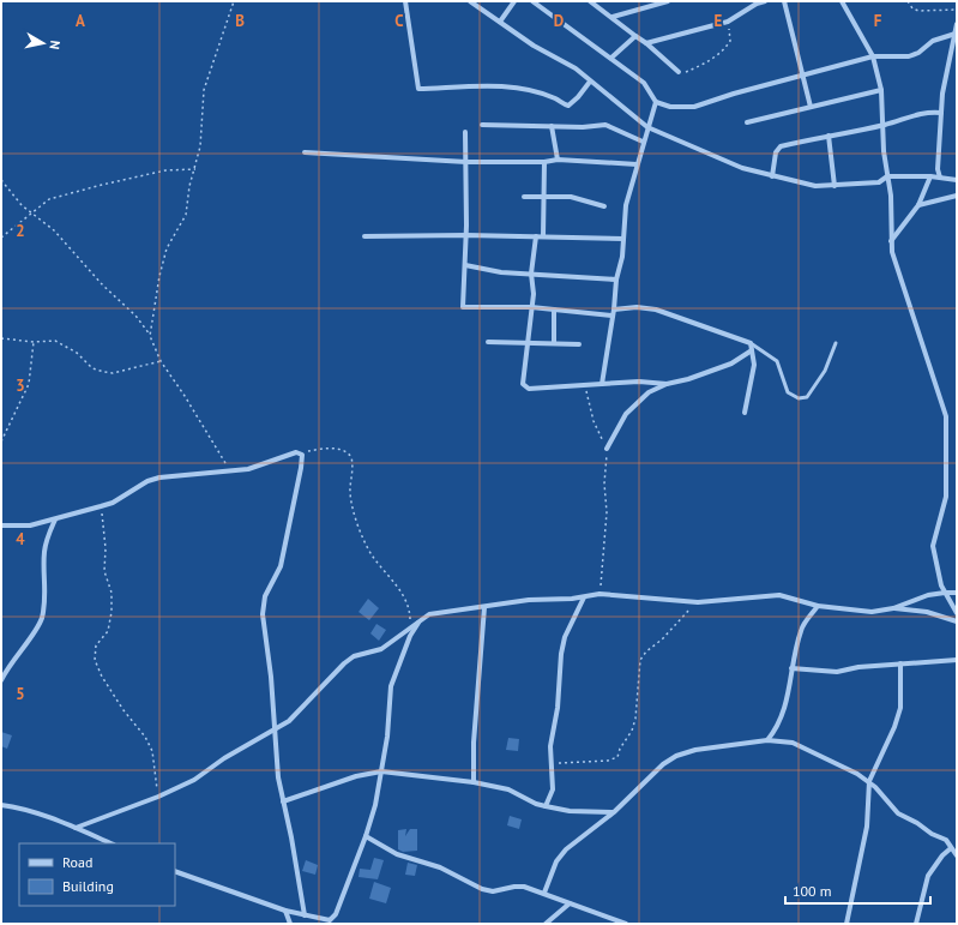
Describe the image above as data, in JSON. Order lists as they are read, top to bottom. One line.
{"legend":["Road","Building"],"scale_bar":"100 m","north":"right","grid":{"columns":["A","B","C","D","E","F"],"rows":["2","3","4","5"]}}
